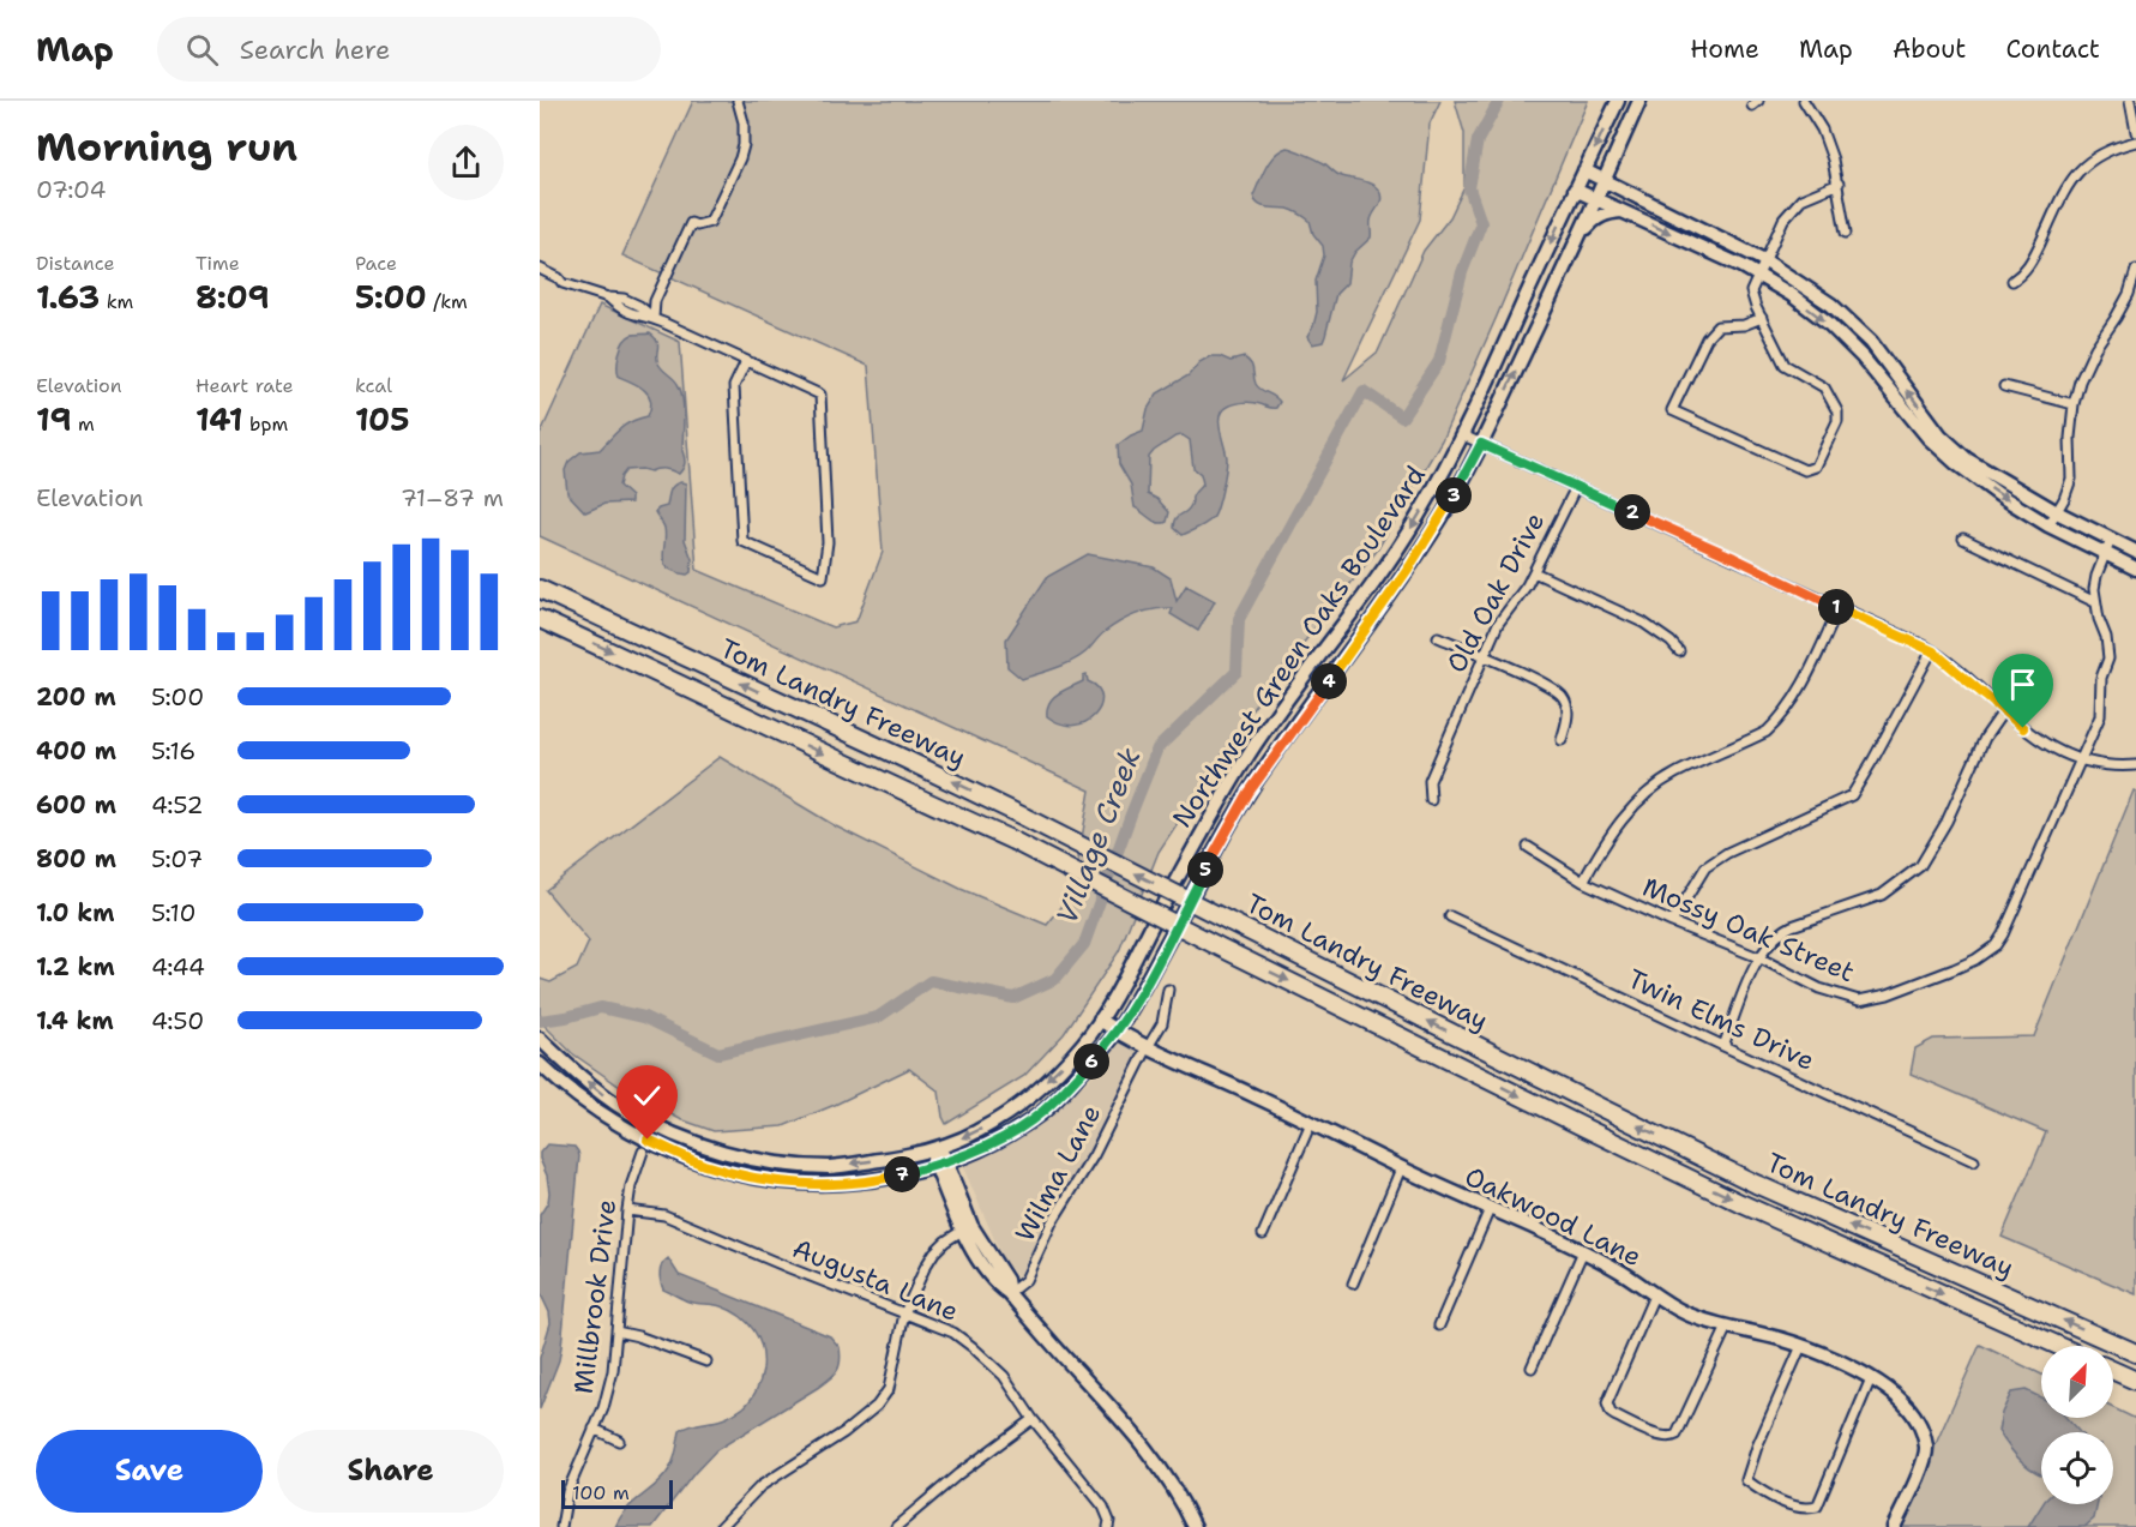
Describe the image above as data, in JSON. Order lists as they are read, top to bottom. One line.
{"streets":{"highway":["Tom Landry Freeway"],"main road":["Northwest Green Oaks Boulevard","Oakwood Lane"],"street":["Old Oak Drive","Mossy Oak Street","Twin Elms Drive","Wilma Lane","Augusta Lane","Millbrook Drive"]},"crossings":[["Northwest Green Oaks Boulevard","Oakwood Lane"],["Wilma Lane","Oakwood Lane"],["Augusta Lane","Millbrook Drive"]],"water":["Village Creek"],"scale_bar":"100 m","north":"top right","page":{"header":"Map","search":"Search here","nav":["Home","Map","About","Contact"],"heading":["Morning run","07:04"],"stats":[["Distance","1.63 km"],["Time","8:09"],["Pace","5:00 /km"],["Elevation","19 m"],["Heart rate","141 bpm"],["kcal","105"]],"chart":["Elevation","71–87 m"],"pins":["3","2","1","4","5","6","7"],"list":[{"name":"200 m","note":"5:00"},{"name":"400 m","note":"5:16"},{"name":"600 m","note":"4:52"},{"name":"800 m","note":"5:07"},{"name":"1.0 km","note":"5:10"},{"name":"1.2 km","note":"4:44"},{"name":"1.4 km","note":"4:50"}],"buttons":["Save","Share"],"scale":"100 m"}}
